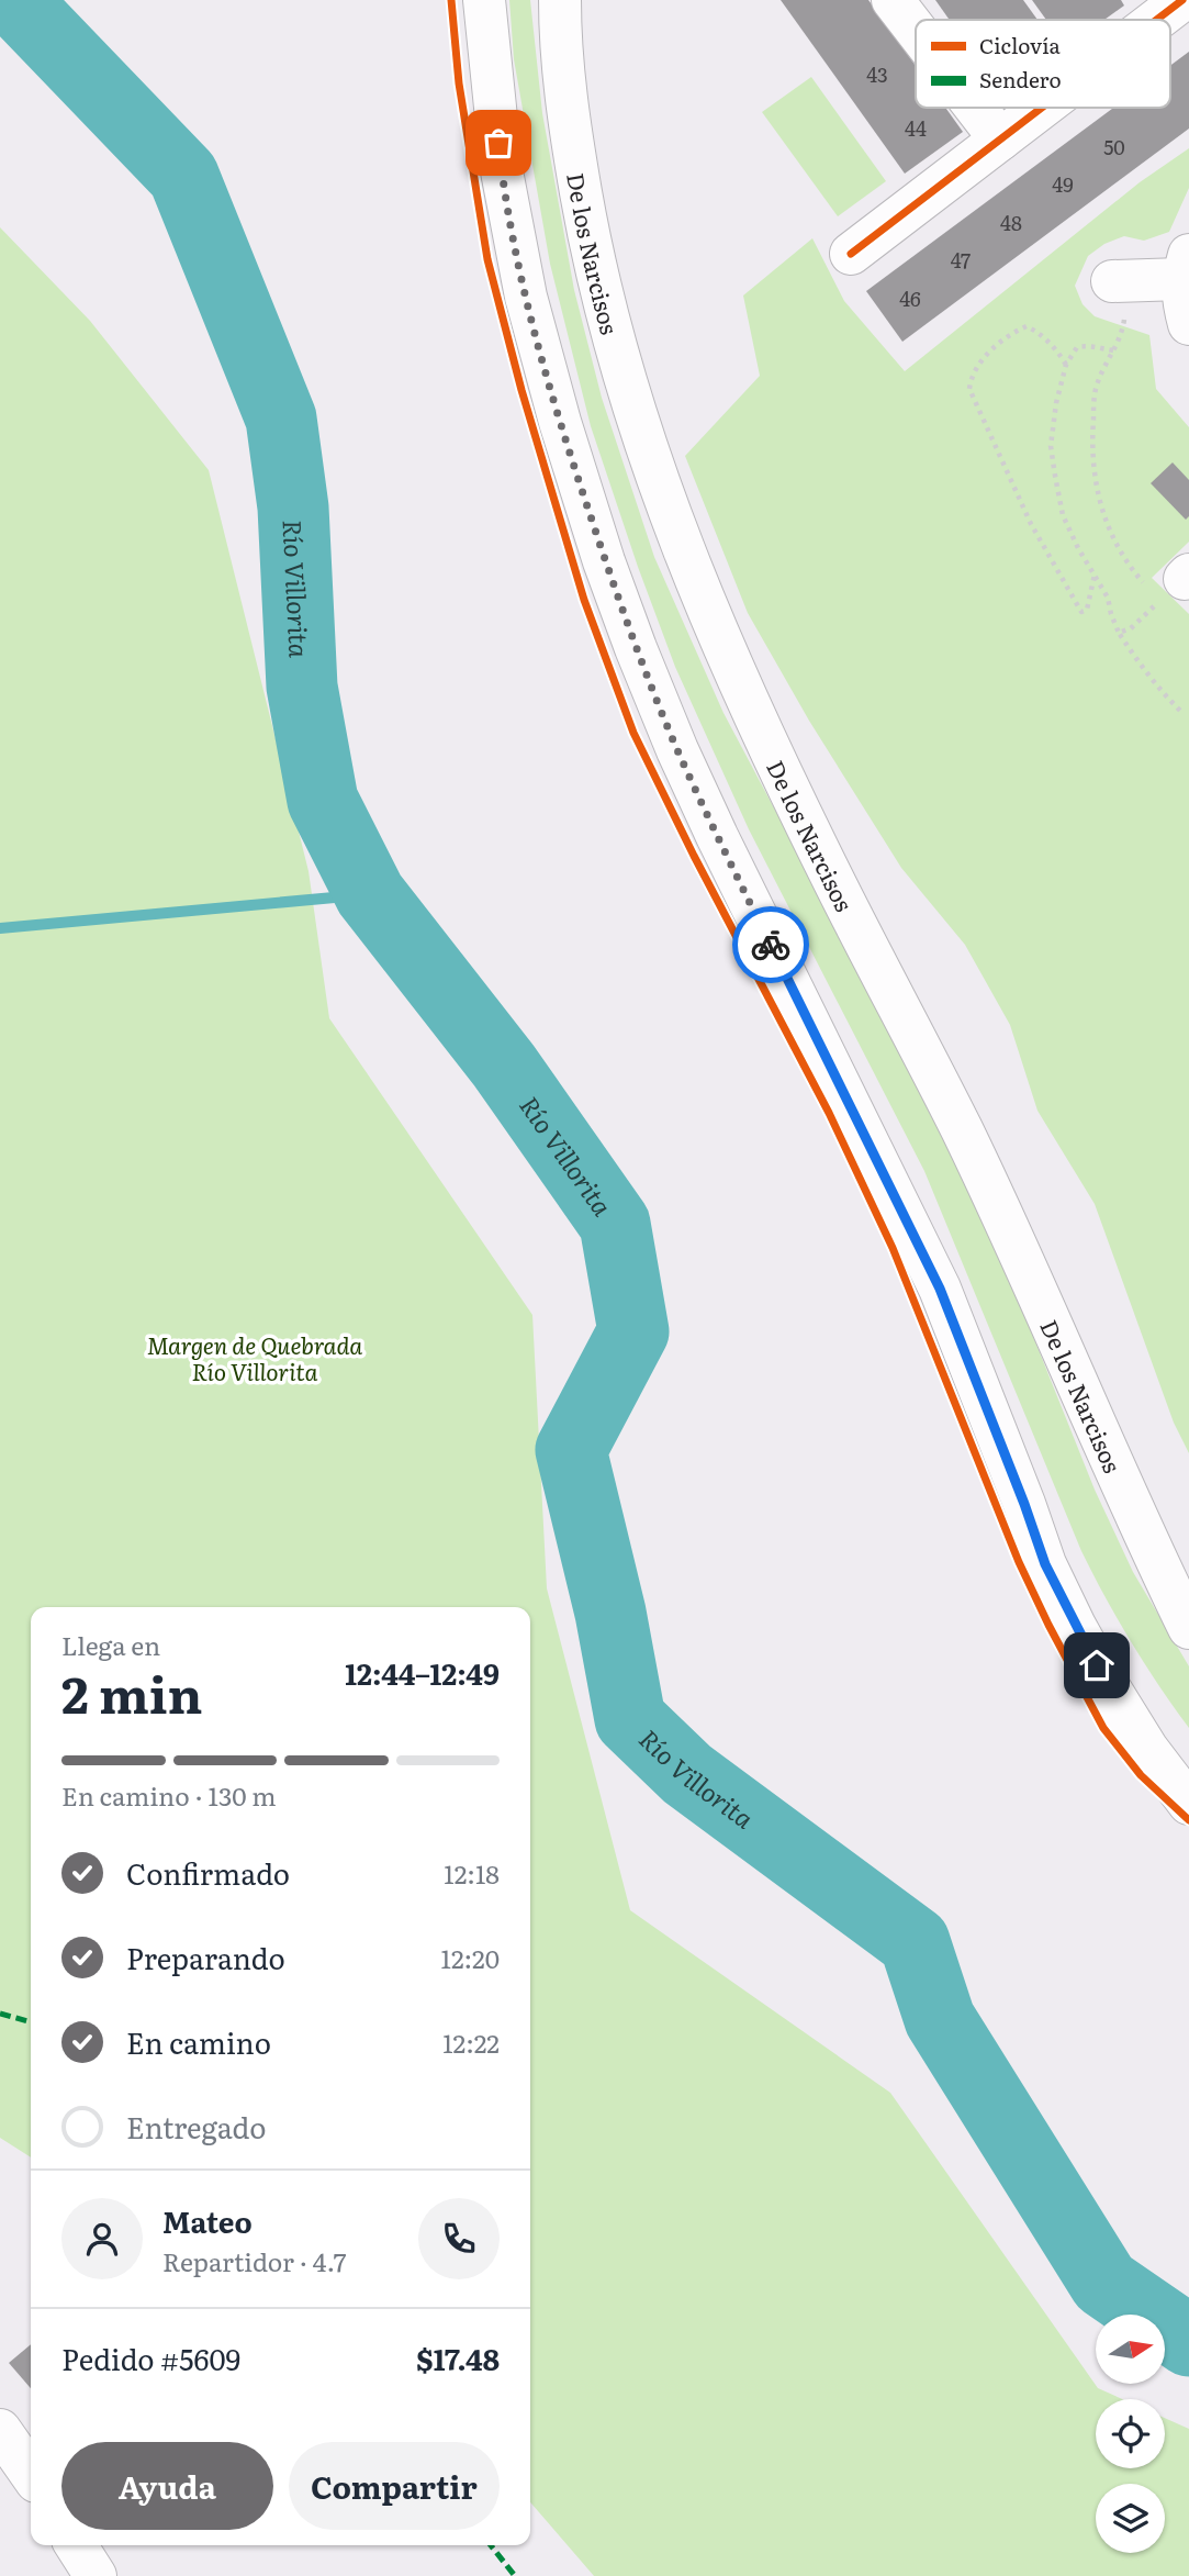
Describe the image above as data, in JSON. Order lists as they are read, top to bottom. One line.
{"streets":{"main road":["De los Narcisos"]},"water":["Río Villorita"],"parks":["Margen de Quebrada Río Villorita"],"house_numbers":["43","44","50","49","48","47","46"],"legend":["Ciclovía","Sendero"],"north":"right","page":{"heading":["2 min","Llega en","12:44–12:49"],"panel":["Mateo","Repartidor · 4.7","Pedido #5609","$17.48"],"bar":"En camino · 130 m","list":[["Confirmado","12:18"],["Preparando","12:20"],["En camino","12:22"],"Entregado"],"buttons":["Ayuda","Compartir"]}}
